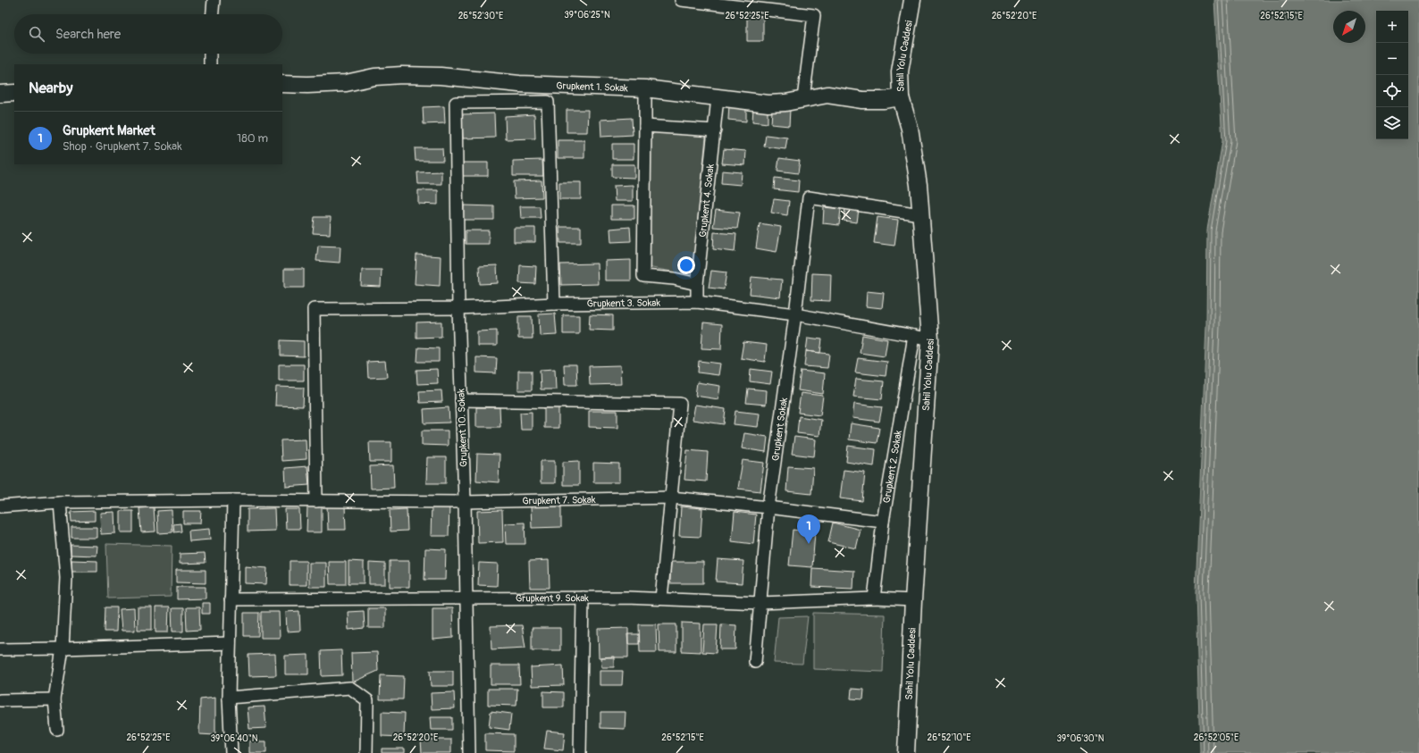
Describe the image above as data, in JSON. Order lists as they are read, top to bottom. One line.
{"streets":{"street":["Sahil Yolu Caddesi","Grupkent 1. Sokak","Grupkent 4. Sokak","Grupkent 3. Sokak","Grupkent 10. Sokak","Grupkent Sokak","Grupkent 2. Sokak","Grupkent 7. Sokak","Grupkent 9. Sokak"]},"crossings":[["Sahil Yolu Caddesi","Grupkent 1. Sokak"],["Sahil Yolu Caddesi","Grupkent 3. Sokak"],["Sahil Yolu Caddesi","Grupkent Sokak"],["Sahil Yolu Caddesi","Grupkent 9. Sokak"],["Grupkent 1. Sokak","Grupkent 4. Sokak"],["Grupkent 4. Sokak","Grupkent 3. Sokak"],["Grupkent 3. Sokak","Grupkent 10. Sokak"],["Grupkent 3. Sokak","Grupkent Sokak"],["Grupkent 3. Sokak","Grupkent 2. Sokak"],["Grupkent 3. Sokak","Grupkent 7. Sokak"],["Grupkent 10. Sokak","Grupkent 7. Sokak"],["Grupkent 10. Sokak","Grupkent 9. Sokak"],["Grupkent Sokak","Grupkent 7. Sokak"],["Grupkent Sokak","Grupkent 9. Sokak"],["Grupkent 2. Sokak","Grupkent 7. Sokak"],["Grupkent 2. Sokak","Grupkent 9. Sokak"]],"north":"bottom left","page":{"map_buttons":["+","−"],"search":"Search here","heading":"Nearby","list":[{"mark":"1","name":"Grupkent Market","note":"Shop · Grupkent 7. Sokak","value":"180 m"}],"pins":"1"},"coordinates":["39°06'25\"N","26°52'30\"E","26°52'25\"E","26°52'20\"E","26°52'15\"E","26°52'10\"E","26°52'05\"E","39°06'40\"N","39°06'30\"N"]}
